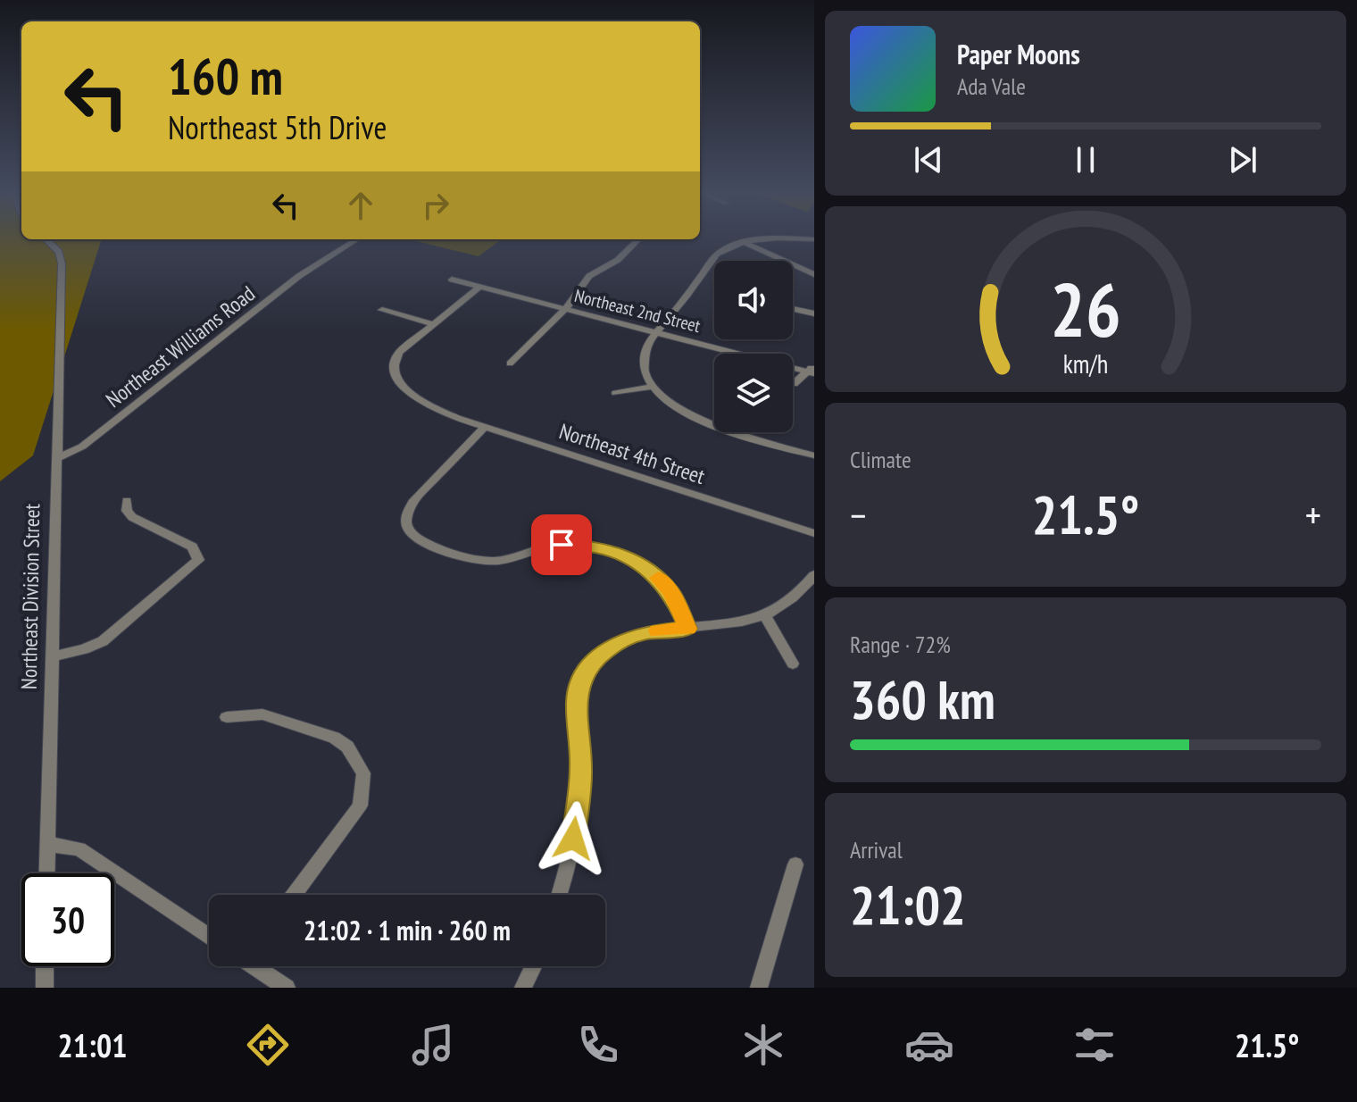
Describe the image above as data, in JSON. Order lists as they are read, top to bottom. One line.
{"streets":{"street":["Northeast 2nd Street","Northeast Williams Road","Northeast 4th Street","Northeast Division Street"]},"crossings":[["Northeast Williams Road","Northeast Division Street"]],"page":{"turn":["160 m","Northeast 5th Drive"],"song":["Paper Moons","Ada Vale"],"tile":["Climate",["Range · 72%","360 km"],["Arrival","21:02"]],"heat":["−","21.5°","+"],"limit":"30","trip":"21:02 · 1 min · 260 m","tabs":["21:01","21.5°"],"gauge":["26","km/h"]}}
